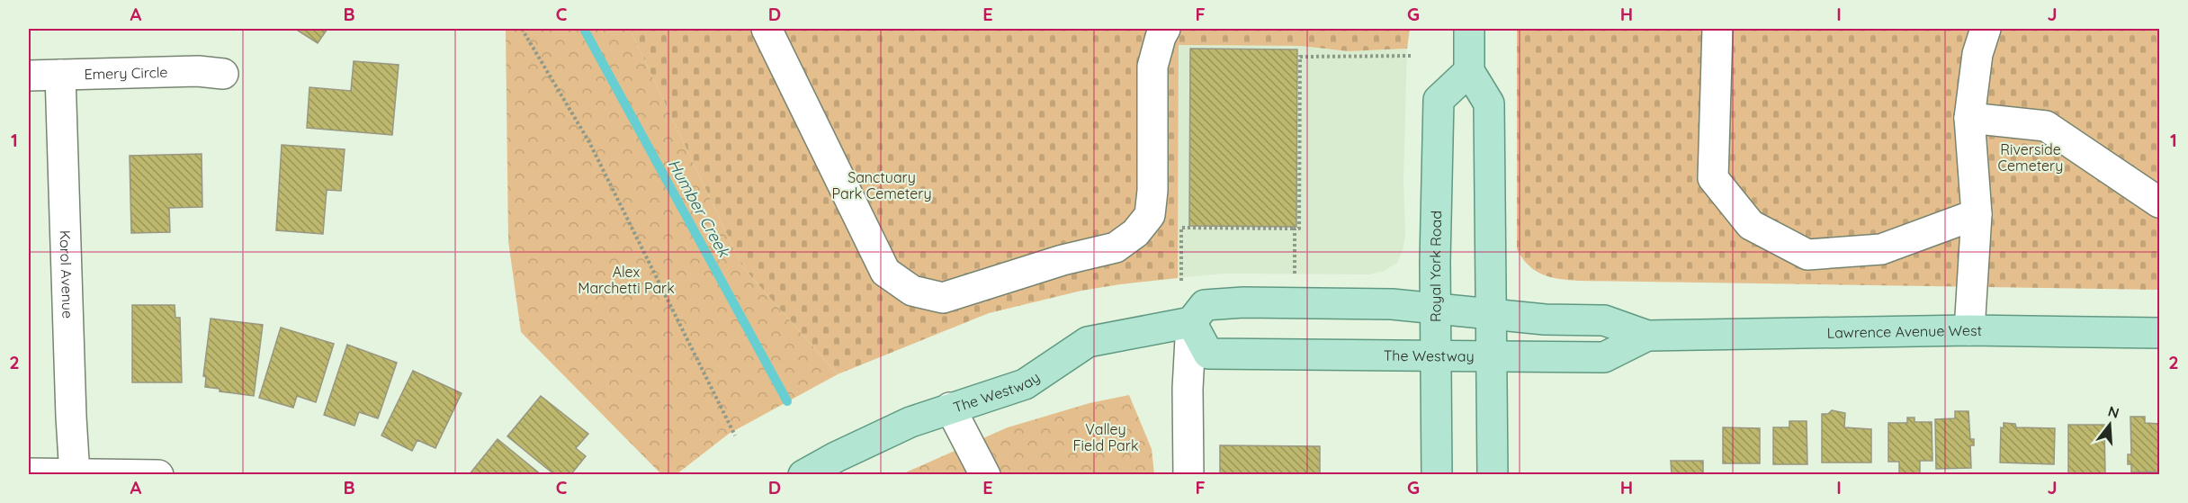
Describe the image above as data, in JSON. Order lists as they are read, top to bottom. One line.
{"streets":{"main road":["Royal York Road","Lawrence Avenue West","The Westway"],"street":["Emery Circle","Korol Avenue"]},"crossings":[["Emery Circle","Korol Avenue"],["Royal York Road","The Westway"],["Lawrence Avenue West","The Westway"]],"water":["Humber Creek"],"parks":["Riverside Cemetery","Sanctuary Park Cemetery","Alex Marchetti Park","Valley Field Park"],"north":"top","grid":{"columns":["A","B","C","D","E","F","G","H","I","J"],"rows":["1","2"]}}
